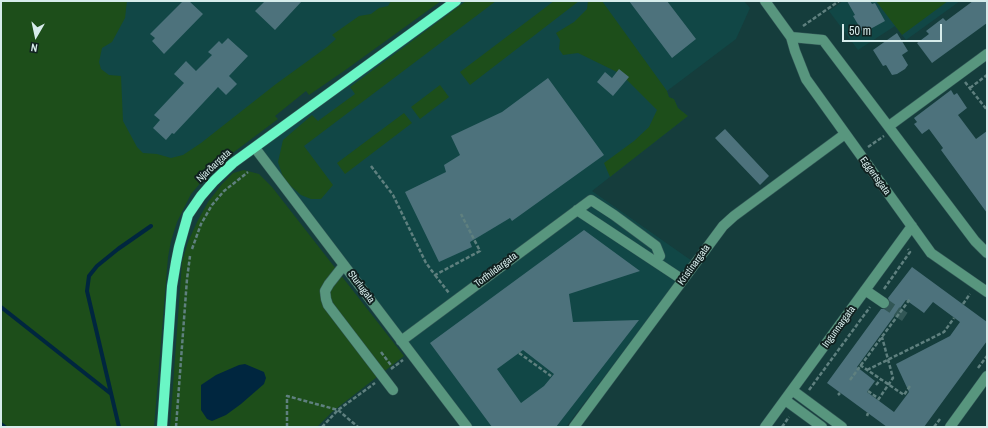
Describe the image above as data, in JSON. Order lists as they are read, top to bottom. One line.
{"streets":{"main road":["Njarðargata"],"street":["Eggertsgata","Kristínargata","Torfhildargata","Sturlugata","Ingunnargata"]},"crossings":[["Njarðargata","Sturlugata"],["Eggertsgata","Kristínargata"],["Eggertsgata","Ingunnargata"],["Torfhildargata","Sturlugata"]],"scale_bar":"50 m","north":"bottom"}
